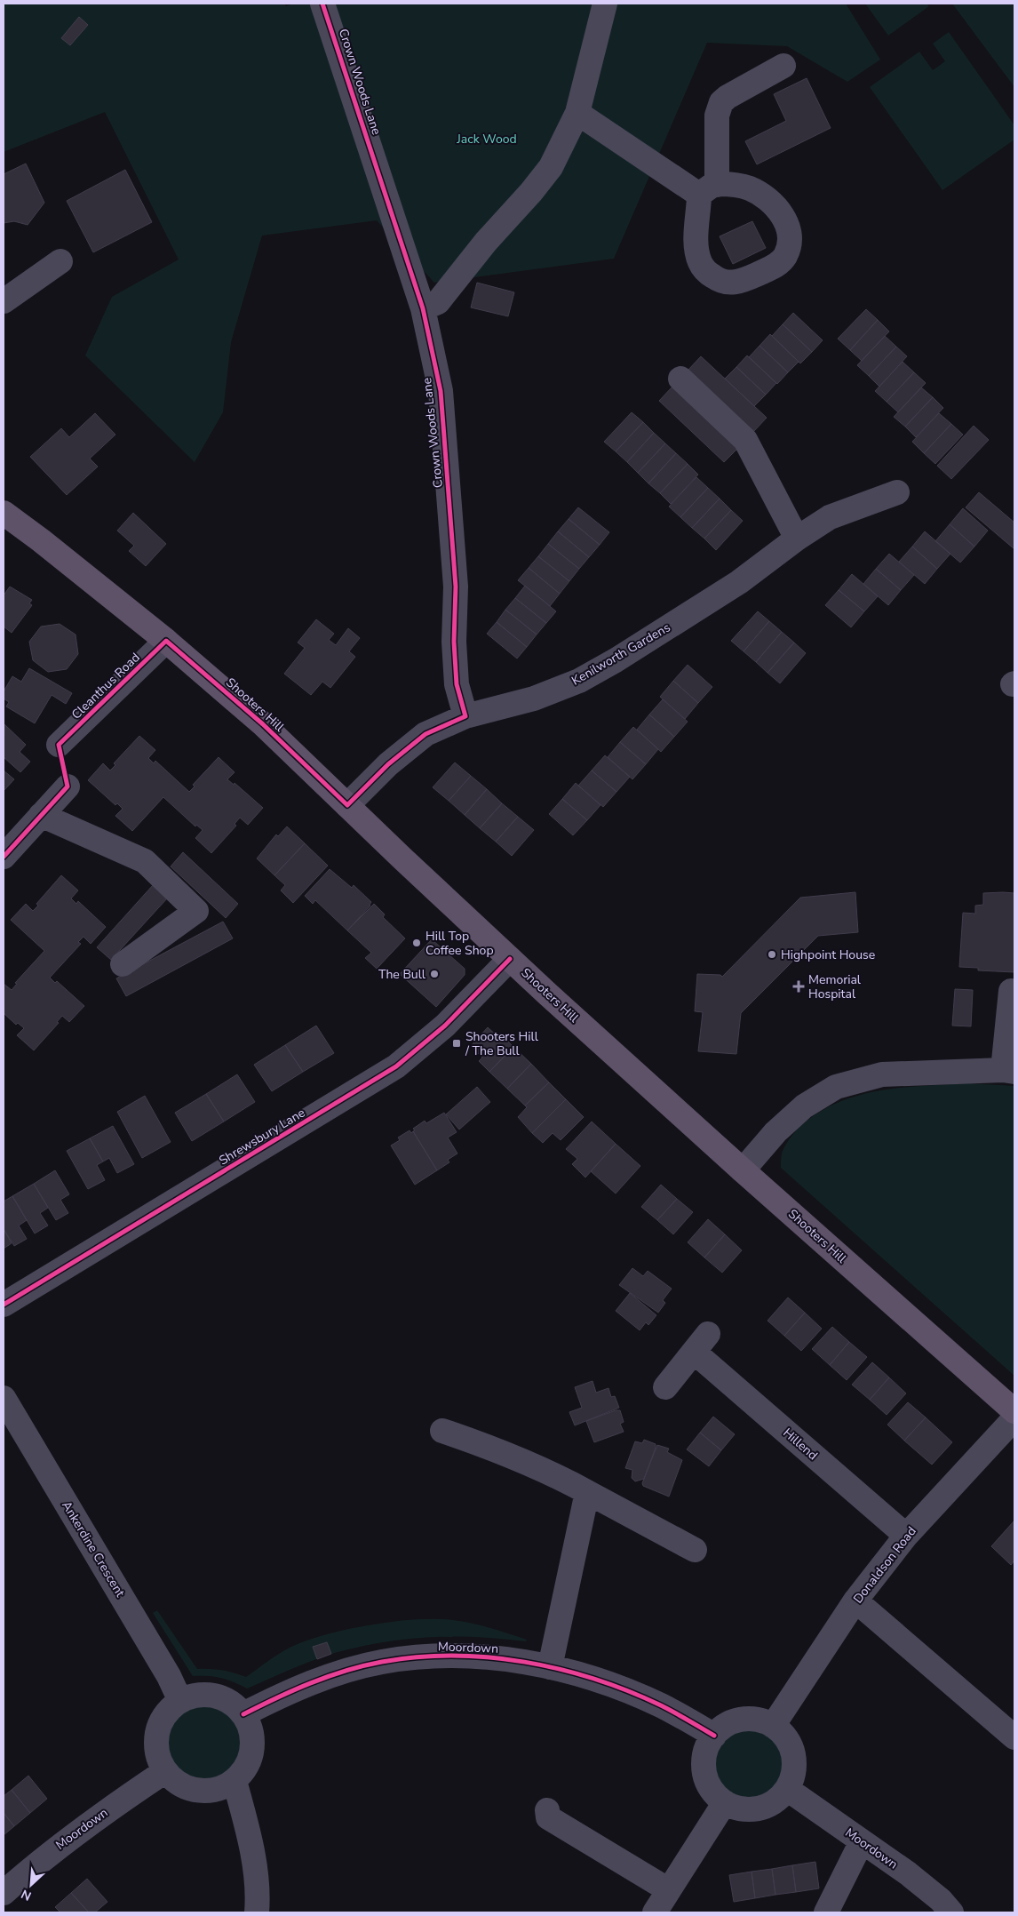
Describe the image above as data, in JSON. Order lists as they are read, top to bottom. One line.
{"streets":{"main road":["Shooters Hill"],"street":["Crown Woods Lane","Kenilworth Gardens","Cleanthus Road","Shrewsbury Lane","Hillend","Ankerdine Crescent","Donaldson Road","Moordown"]},"crossings":[["Crown Woods Lane","Kenilworth Gardens"],["Kenilworth Gardens","Shooters Hill"],["Cleanthus Road","Shooters Hill"],["Shooters Hill","Shrewsbury Lane"],["Hillend","Donaldson Road"],["Ankerdine Crescent","Moordown"],["Donaldson Road","Moordown"]],"parks":["Jack Wood"],"places":{"other":["Hill Top Coffee Shop","Highpoint House","The Bull"],"health":["Memorial Hospital"],"transit":["Shooters Hill / The Bull"]},"north":"bottom left"}
